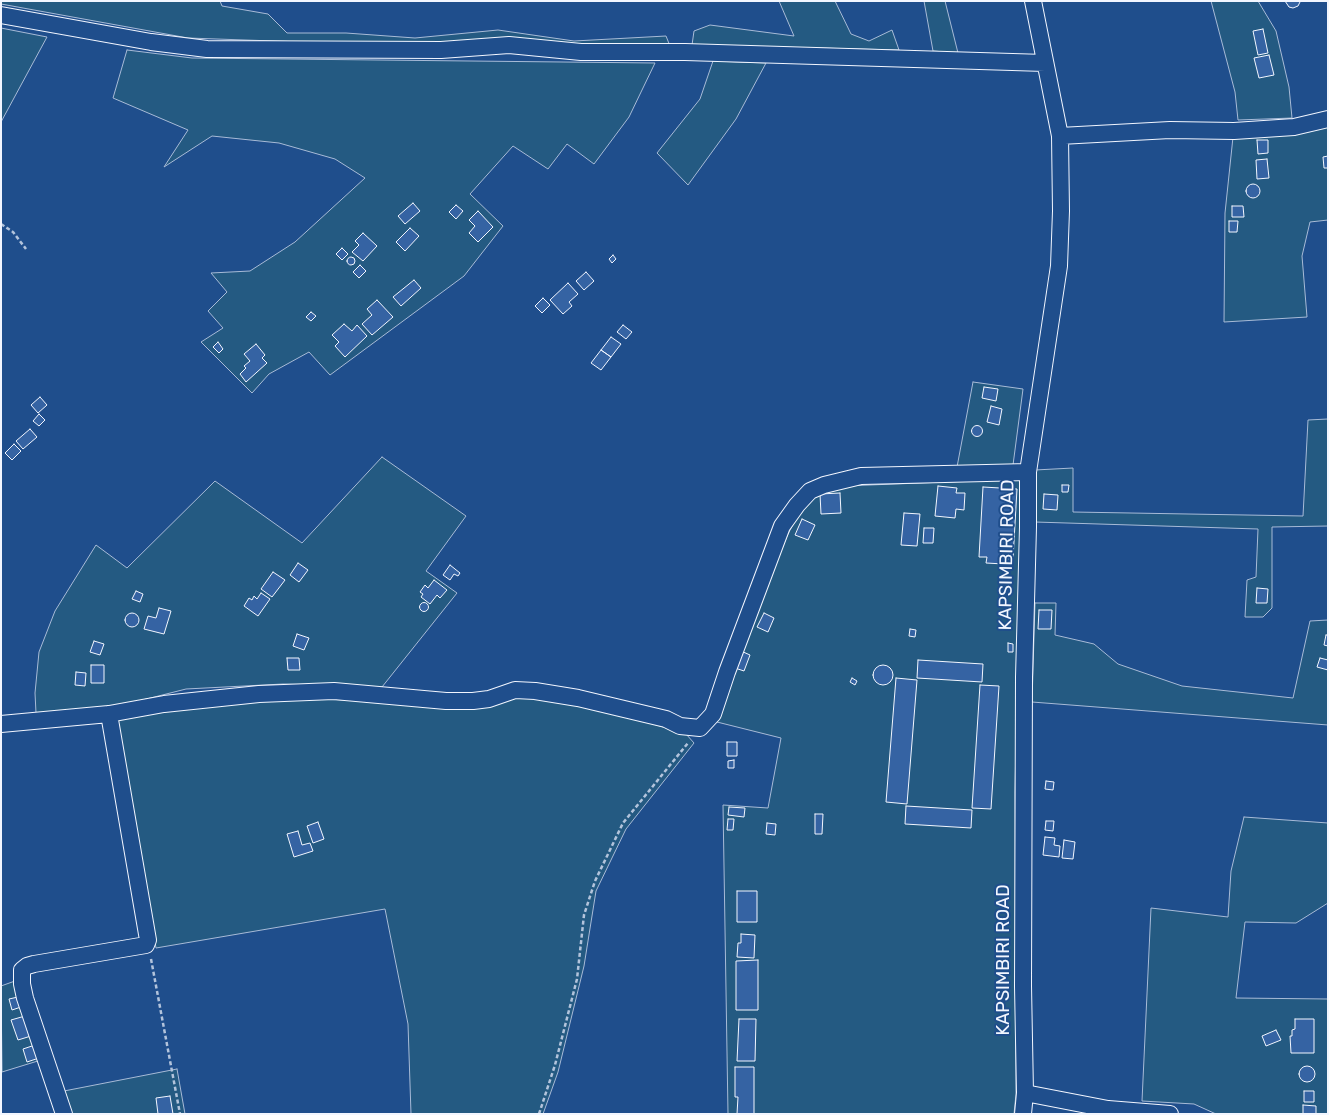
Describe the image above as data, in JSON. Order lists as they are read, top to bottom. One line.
{"streets":{"street":["KAPSIMBIRI ROAD"]}}
